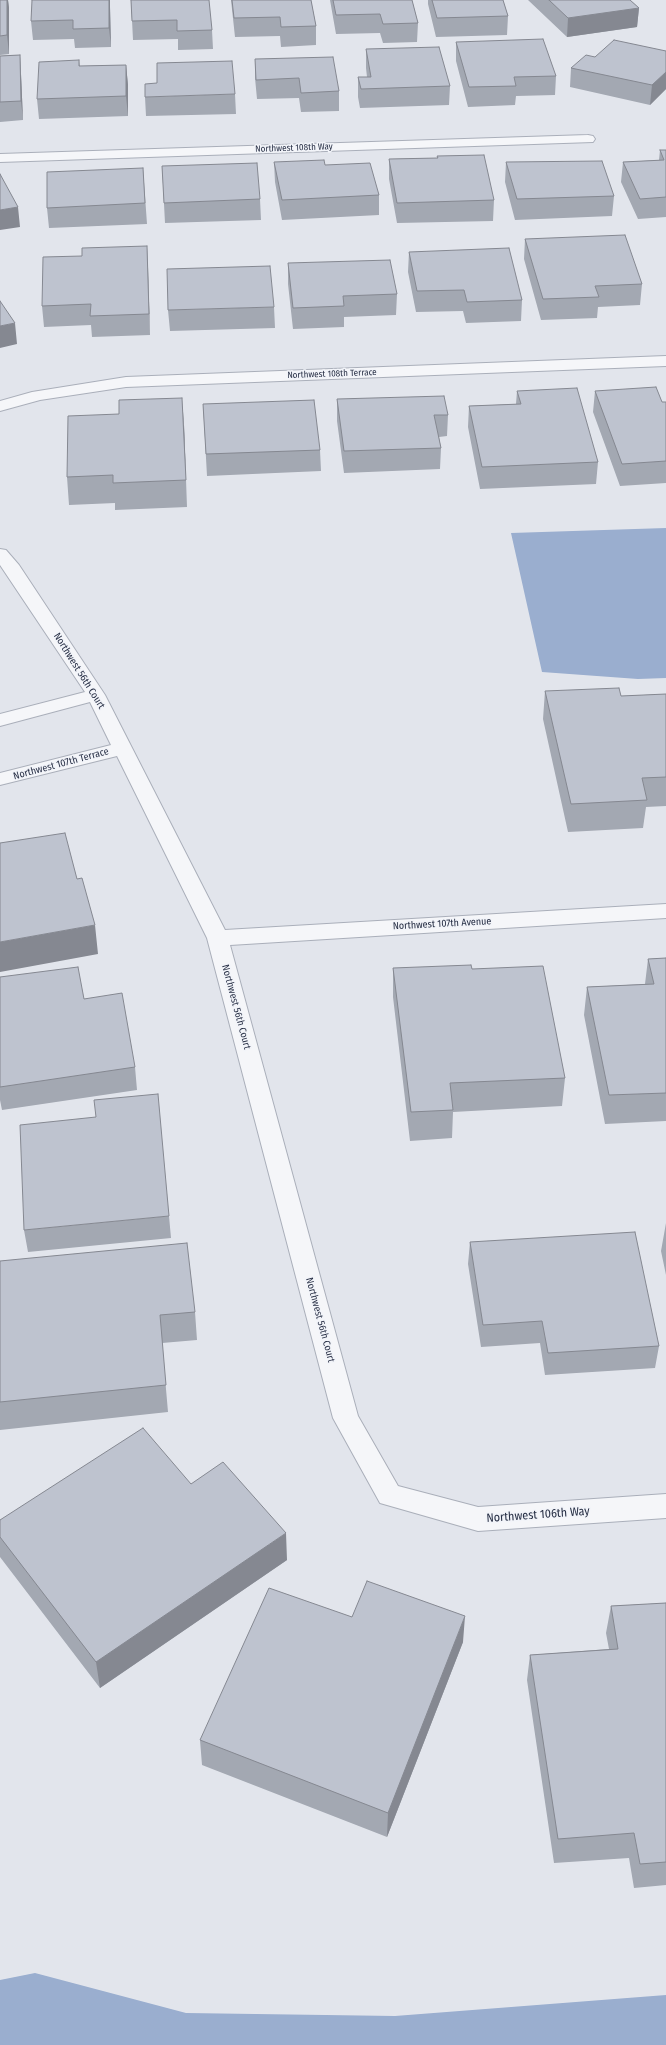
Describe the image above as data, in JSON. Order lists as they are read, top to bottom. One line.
{"streets":{"street":["Northwest 108th Way","Northwest 108th Terrace","Northwest 56th Court","Northwest 107th Terrace","Northwest 107th Avenue","Northwest 106th Way"]},"crossings":[["Northwest 56th Court","Northwest 107th Terrace"],["Northwest 56th Court","Northwest 107th Avenue"],["Northwest 56th Court","Northwest 106th Way"]]}
